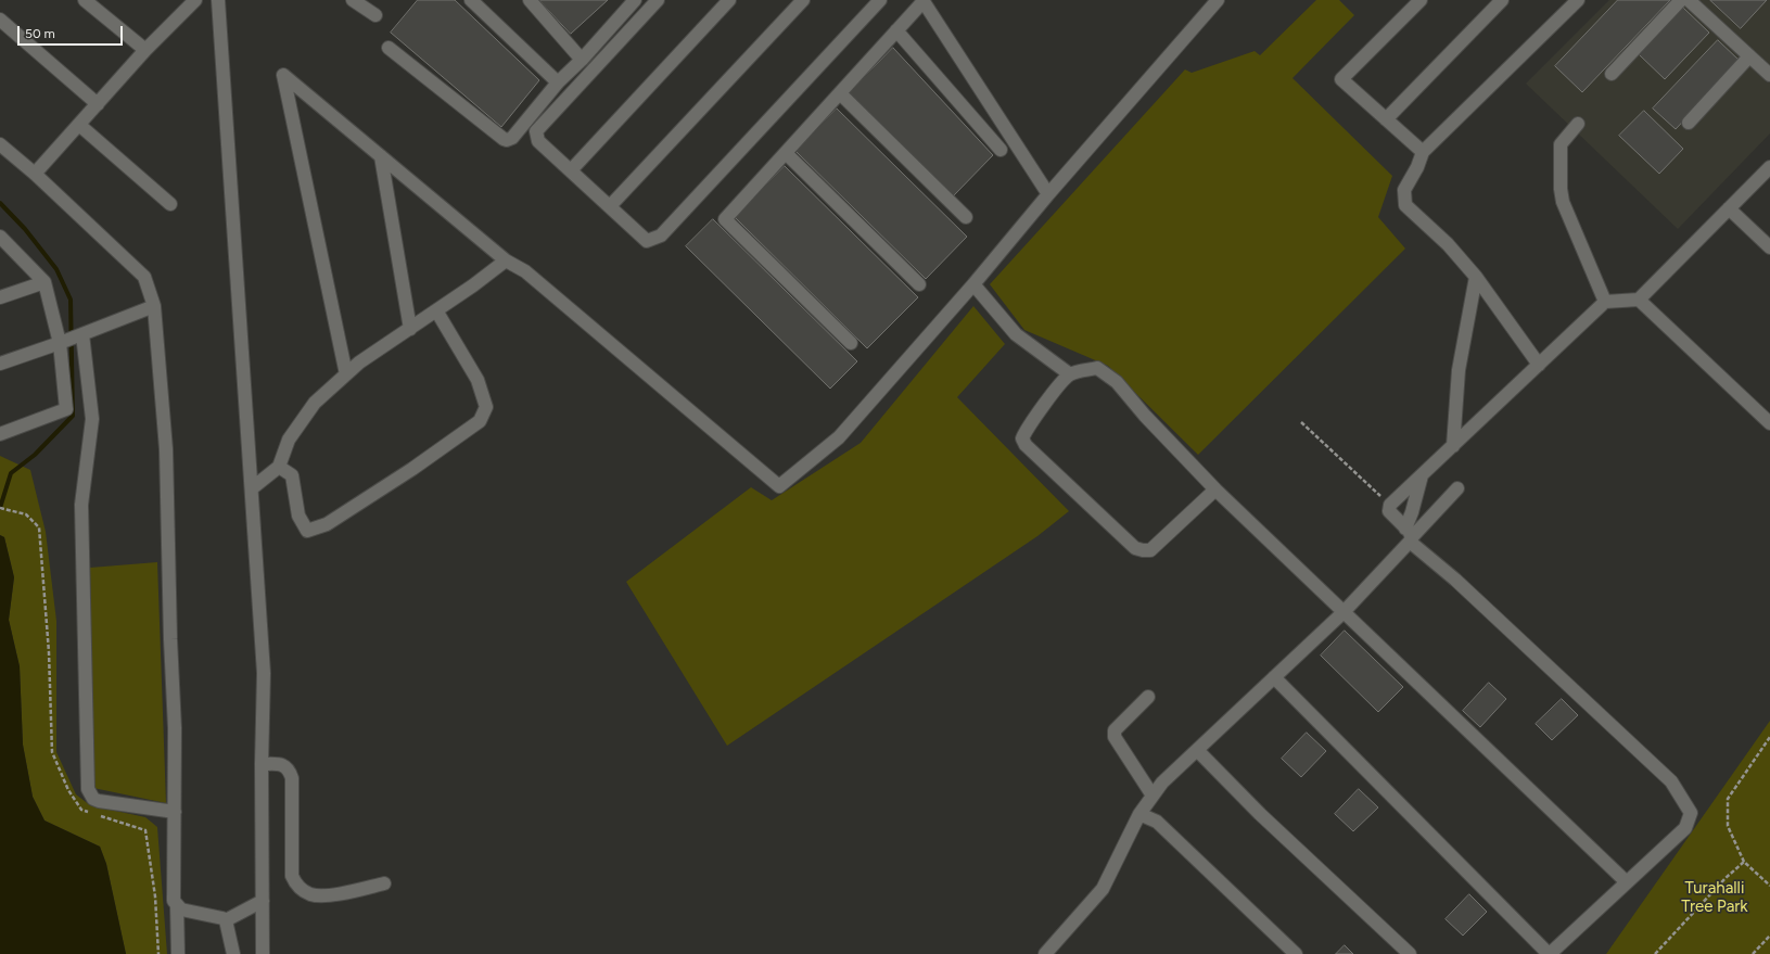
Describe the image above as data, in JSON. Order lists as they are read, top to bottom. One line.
{"parks":["Turahalli Tree Park"],"scale_bar":"50 m"}
